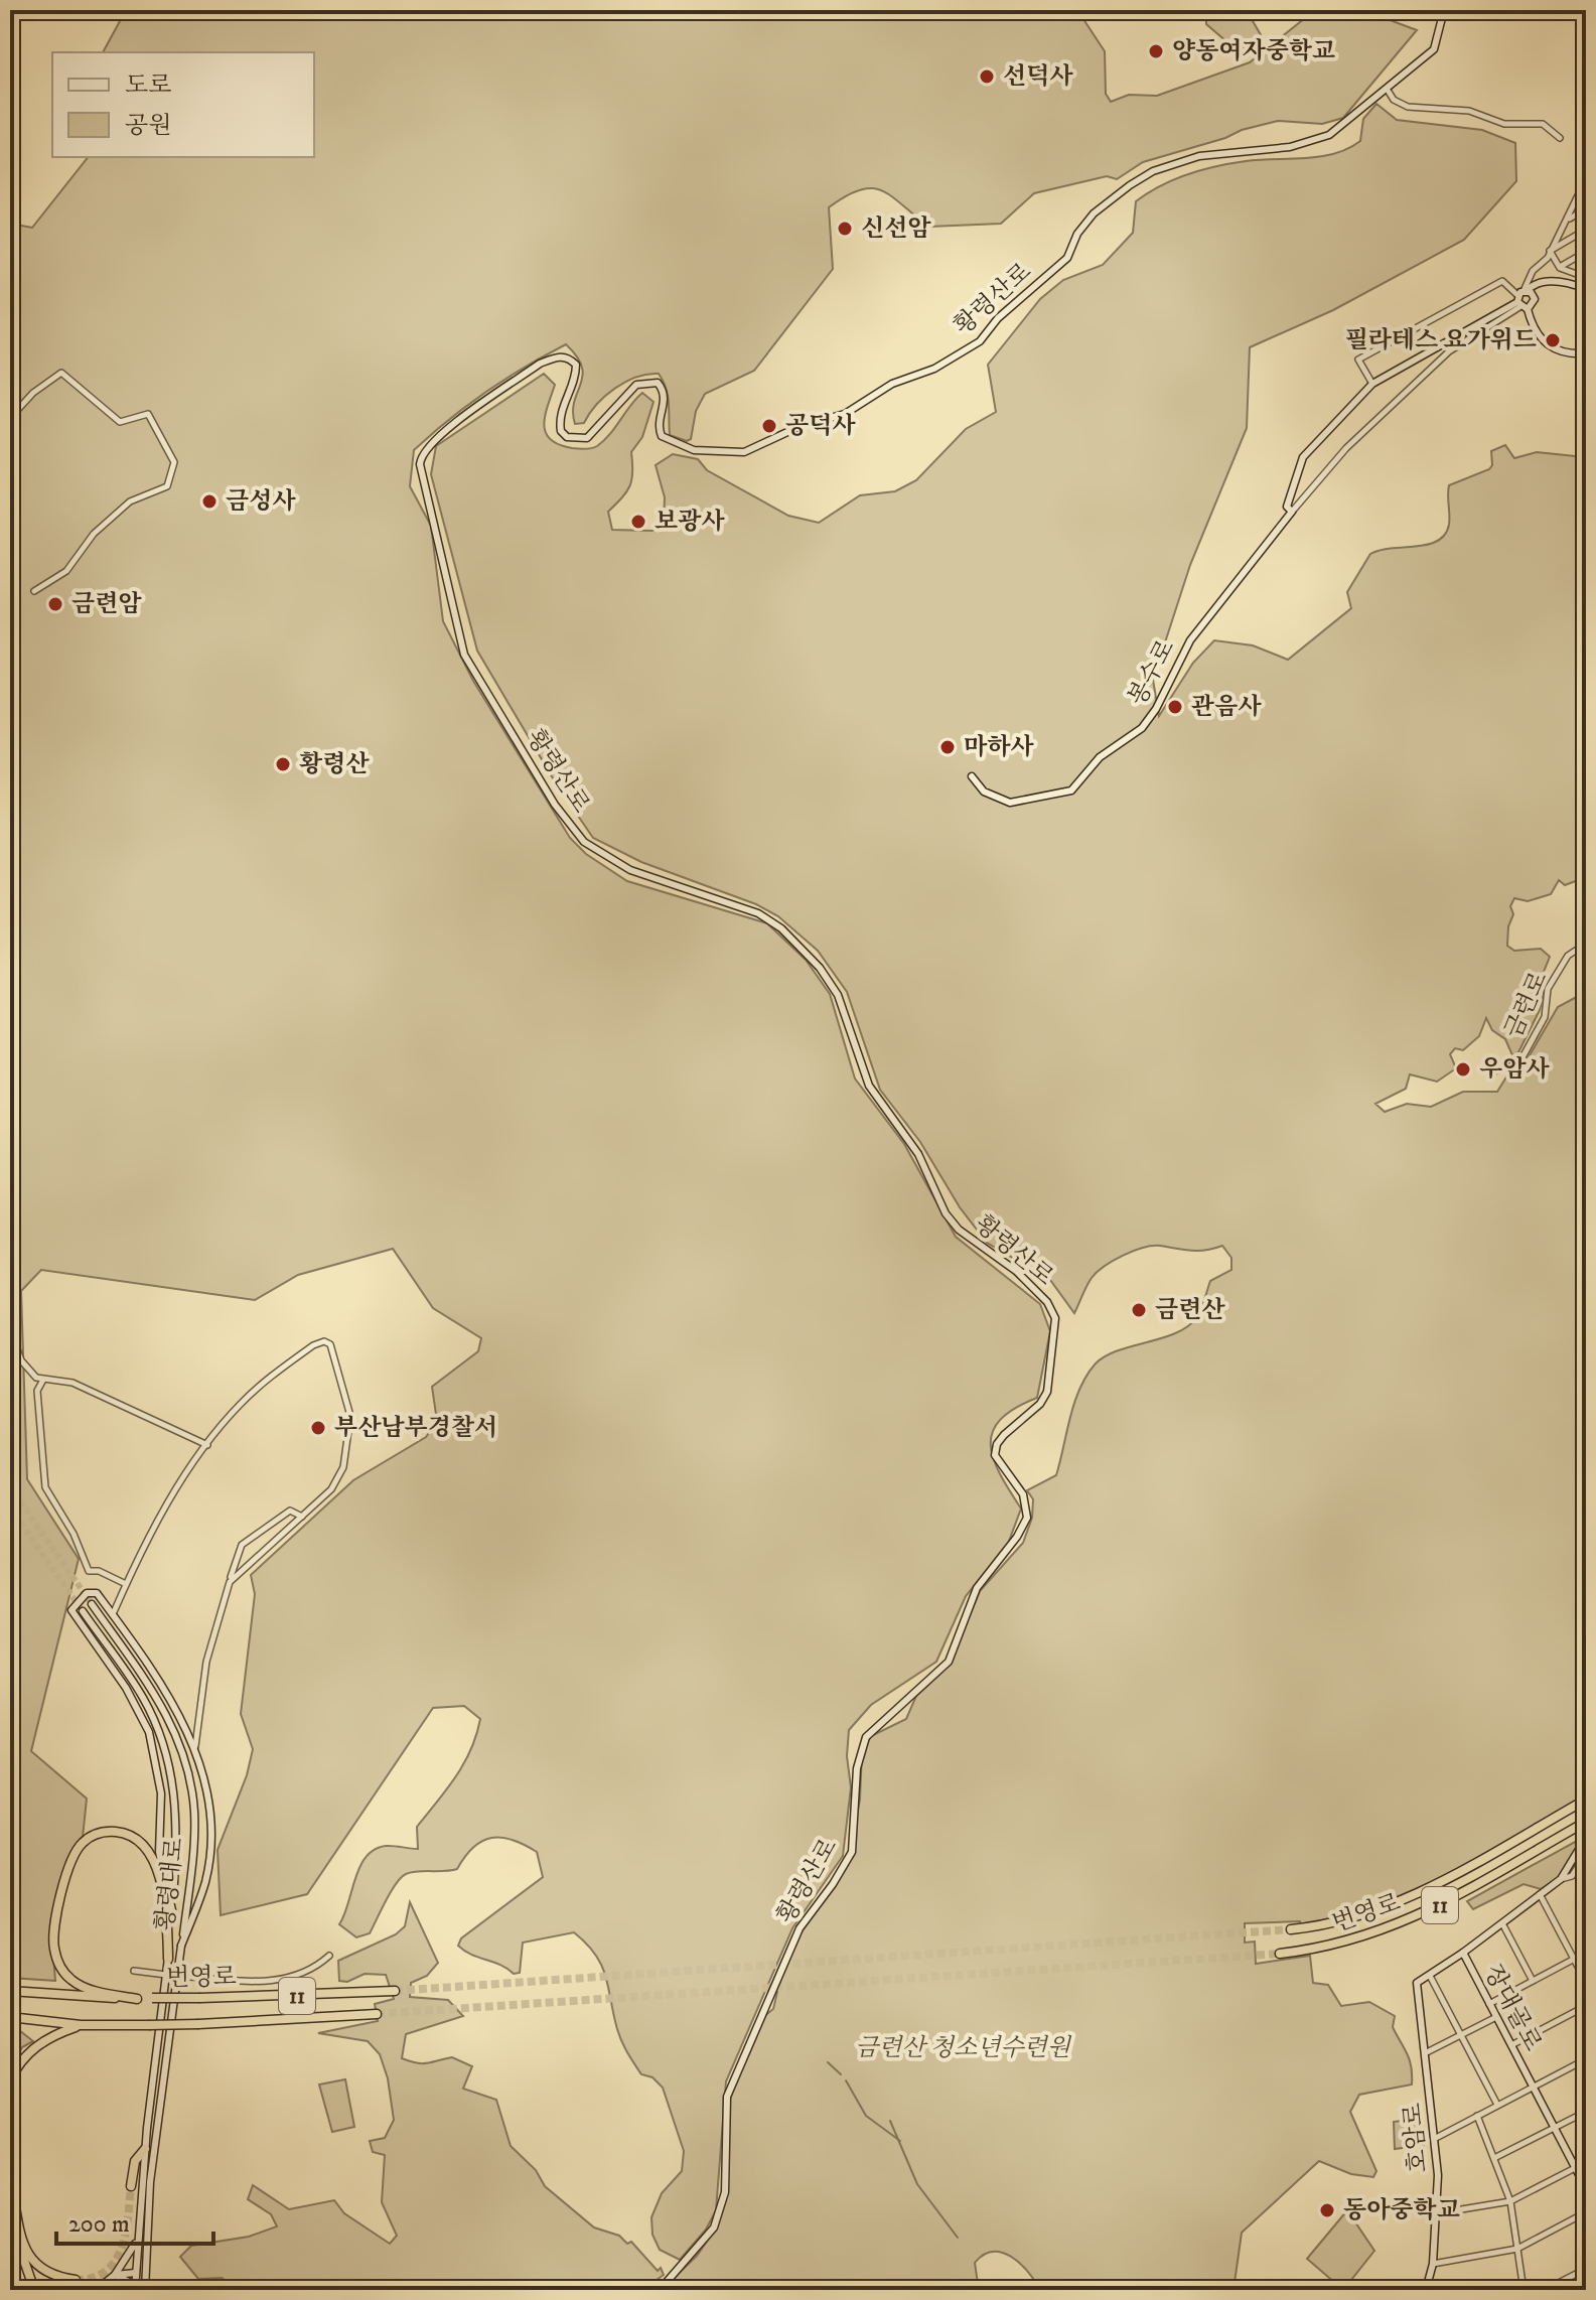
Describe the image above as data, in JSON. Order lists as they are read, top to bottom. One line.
{"streets":{"highway":["11","번영로"],"street":["황령산로","봉수로","금련로","황령대로","장대골로","호암로"]},"crossings":[["장대골로","호암로"]],"parks":["금련산 청소년수련원"],"places":["양동여자중학교","선덕사","신선암","필라테스 요가위드","공덕사","금성사","보광사","금련암","관음사","마하사","황령산","우암사","금련산","부산남부경찰서","동아중학교"],"legend":["도로","공원"],"scale_bar":"200 m"}
